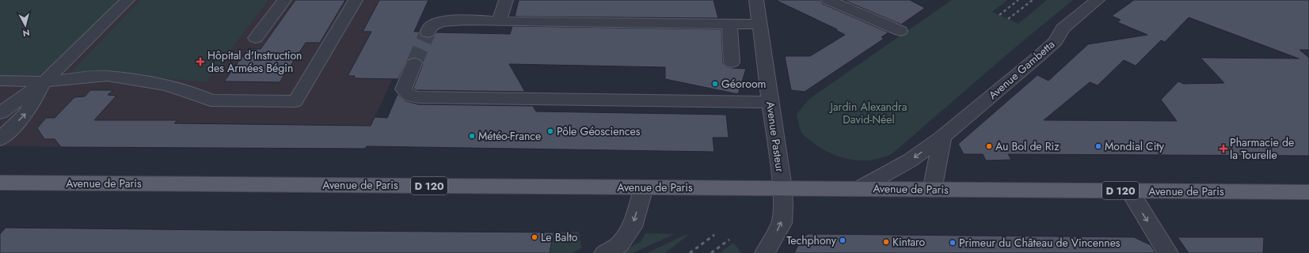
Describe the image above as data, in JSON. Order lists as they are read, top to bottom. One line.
{"streets":{"main road":["Avenue de Paris","D 120"],"street":["Avenue Gambetta","Avenue Pasteur"]},"crossings":[["Avenue Gambetta","Avenue de Paris"],["Avenue Pasteur","Avenue de Paris"]],"parks":["Jardin Alexandra David-Néel"],"places":{"health":["Hôpital d'Instruction des Armées Bégin","Pharmacie de la Tourelle"],"other":["Géoroom","Pôle Géosciences","Météo-France","Au Bol de Riz","Mondial City","Le Balto","Techphony","Kintaro","Primeur du Château de Vincennes"]},"north":"bottom"}
